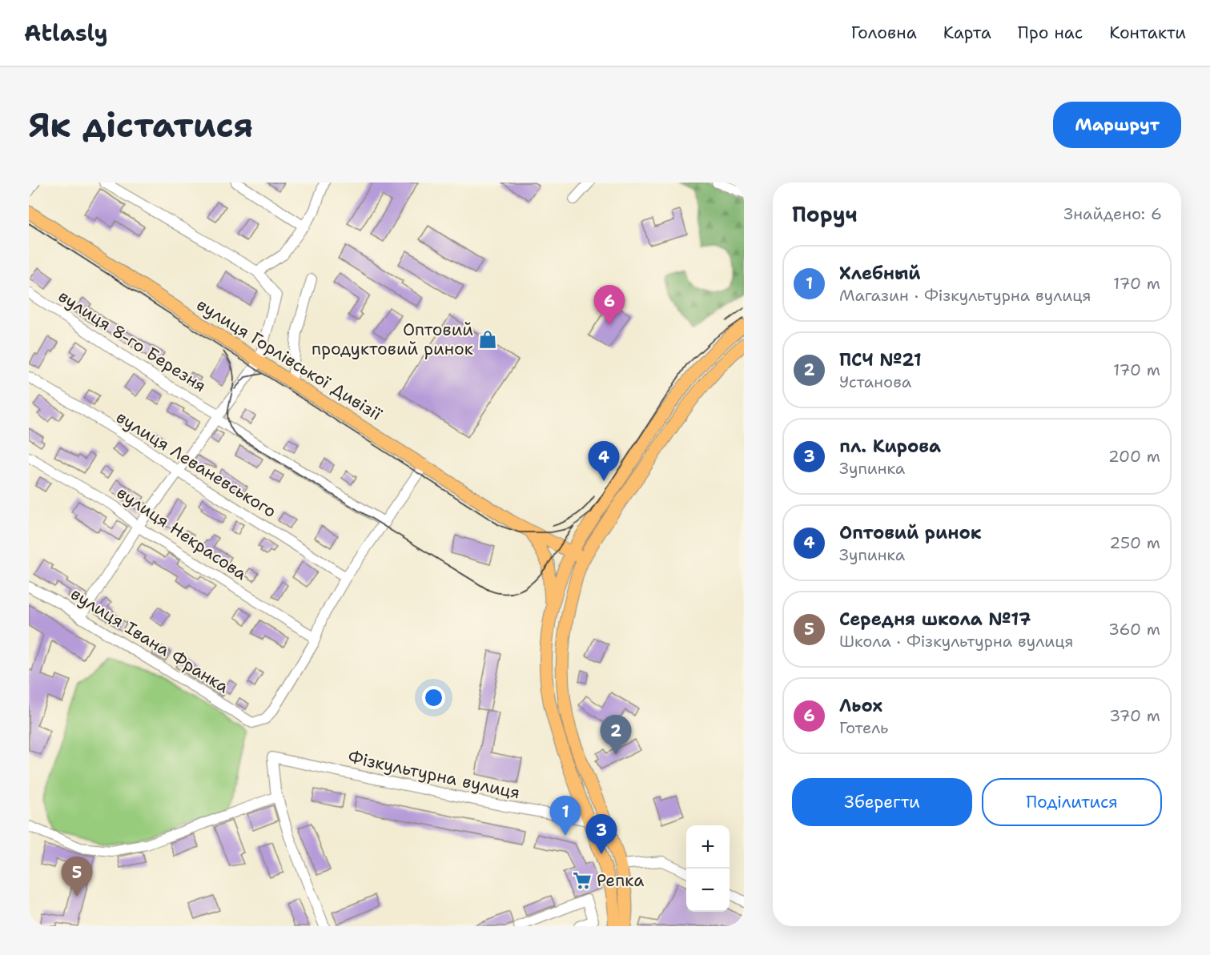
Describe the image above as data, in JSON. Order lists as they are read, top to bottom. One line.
{"streets":{"main road":["вулиця Горлівської Дивізії"],"street":["вулиця 8-го Березня","вулиця Леваневського","вулиця Некрасова","вулиця Івана Франка","Фізкультурна вулиця"]},"crossings":[["вулиця Некрасова","вулиця Івана Франка"]],"places":{"shop":["Оптовий продуктовий ринок"],"supermarket":["Репка"]},"page":{"header":"Atlasly","nav":["Головна","Карта","Про нас","Контакти"],"buttons":["Маршрут",["Зберегти","Поділитися"]],"title":"Як дістатися","heading":["Поруч","Знайдено: 6"],"list":[{"mark":"1","name":"Хлебный","note":"Магазин · Фізкультурна вулиця","value":"170 m"},{"mark":"2","name":"ПСЧ №21","note":"Установа","value":"170 m"},{"mark":"3","name":"пл. Кирова","note":"Зупинка","value":"200 m"},{"mark":"4","name":"Оптовий ринок","note":"Зупинка","value":"250 m"},{"mark":"5","name":"Середня школа №17","note":"Школа · Фізкультурна вулиця","value":"360 m"},{"mark":"6","name":"Льох","note":"Готель","value":"370 m"}],"pins":["6","4","2","1","3","5"],"map_buttons":["+","−"]}}
